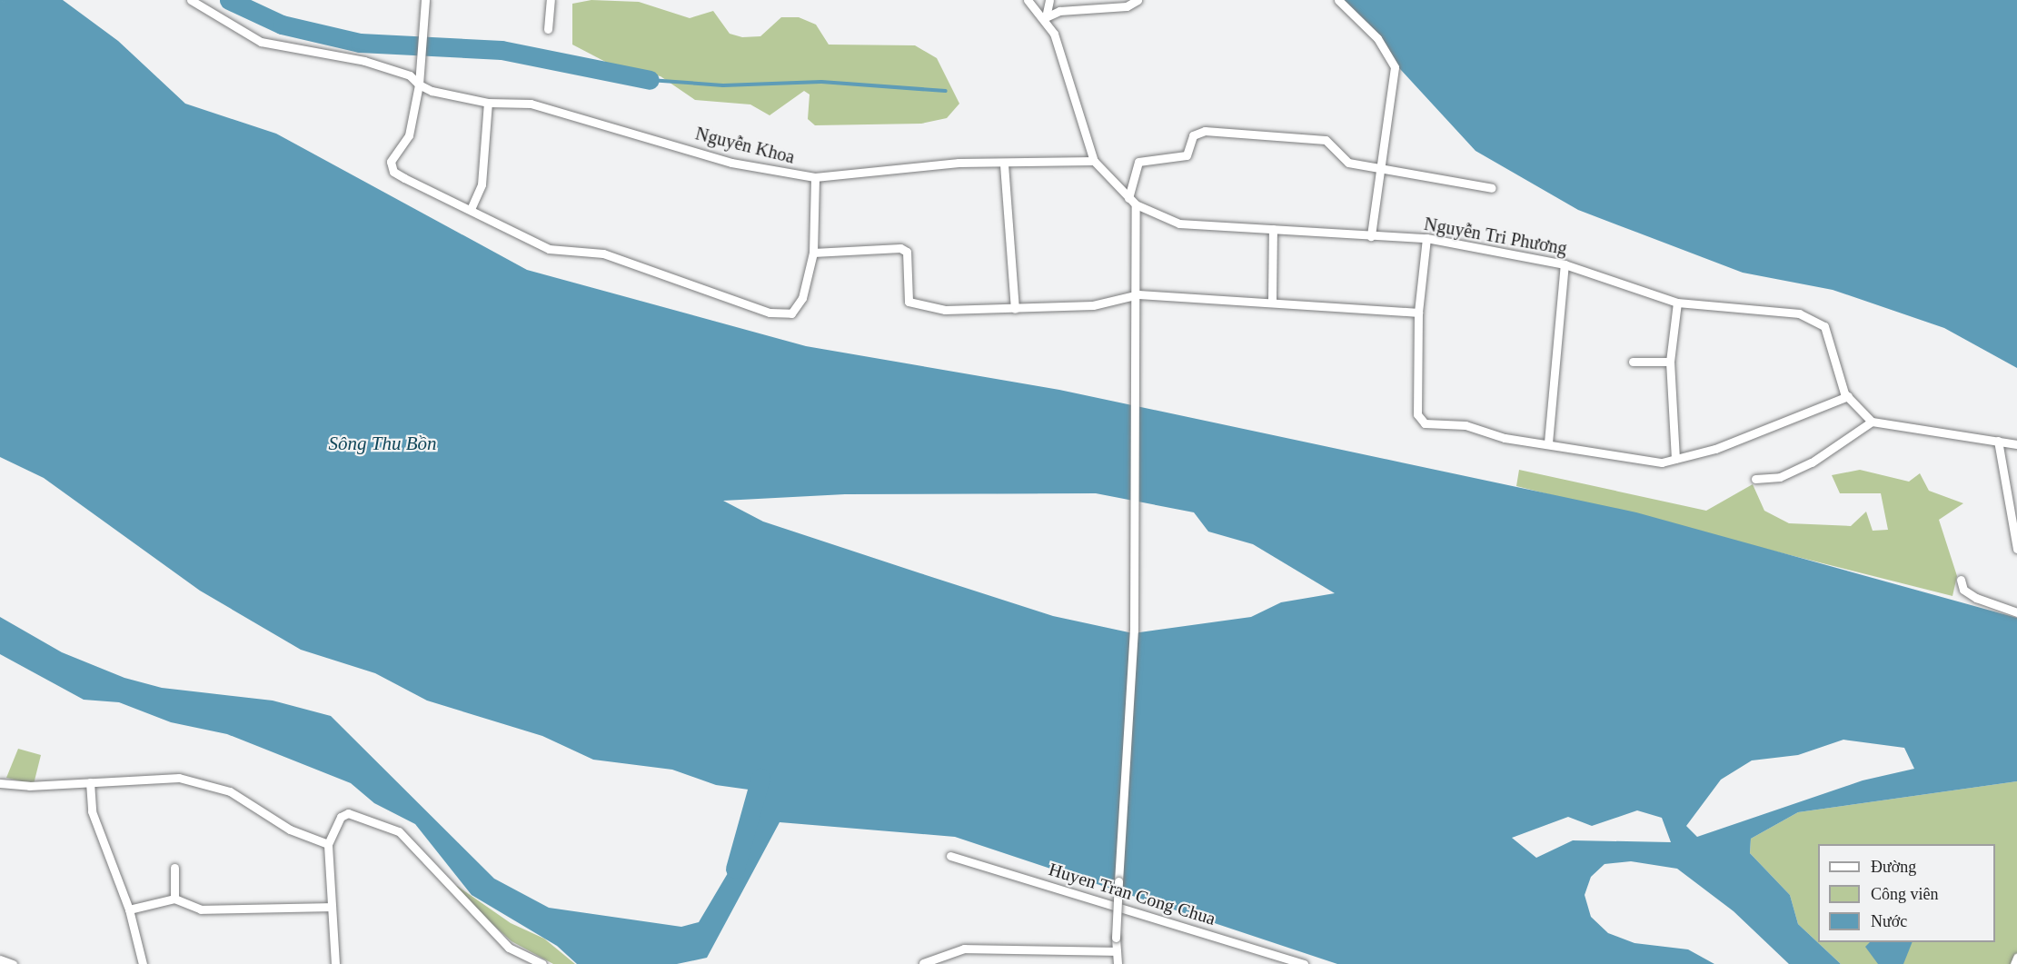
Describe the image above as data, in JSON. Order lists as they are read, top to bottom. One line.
{"streets":{"street":["Nguyễn Khoa","Nguyễn Tri Phương","Huyen Tran Cong Chua"]},"crossings":[["Nguyễn Khoa","Nguyễn Tri Phương"]],"water":["Sông Thu Bồn"],"legend":["Đường","Công viên","Nước"]}
